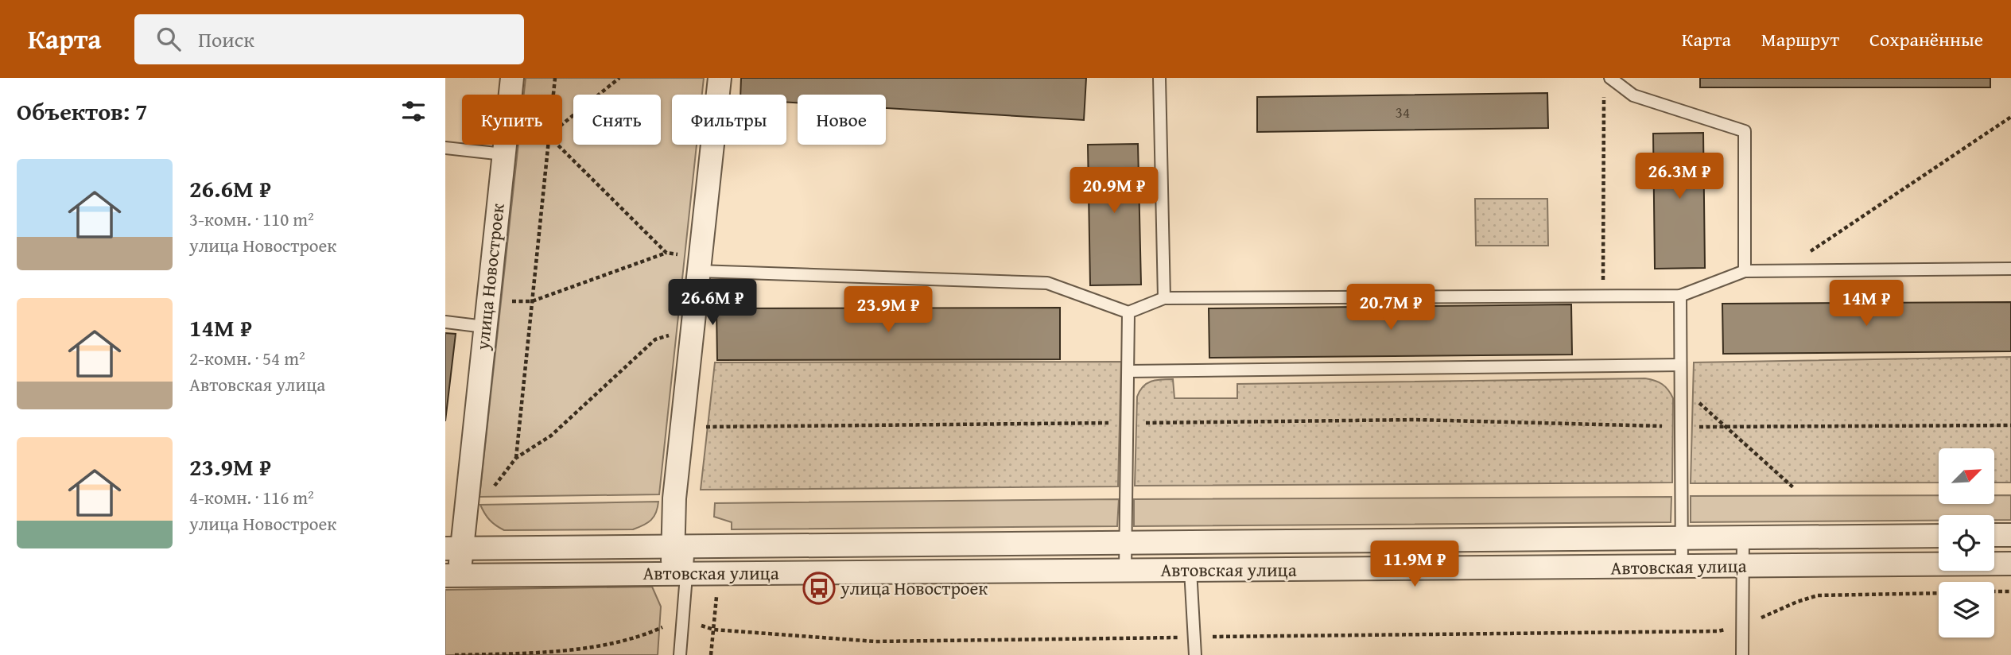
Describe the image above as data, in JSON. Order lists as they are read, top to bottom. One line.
{"streets":{"street":["улица Новостроек","Автовская улица"]},"crossings":[["улица Новостроек","Автовская улица"]],"places":{"bus stop":["улица Новостроек"]},"house_numbers":["34"],"north":"top right","page":{"header":"Карта","search":"Поиск","nav":["Карта","Маршрут","Сохранённые"],"heading":"Объектов: 7","chip":["Купить","Снять","Фильтры","Новое"],"list":[{"name":"26.6M ₽","note":"3-комн. · 110 m² · улица Новостроек"},{"name":"14M ₽","note":"2-комн. · 54 m² · Автовская улица"},{"name":"23.9M ₽","note":"4-комн. · 116 m² · улица Новостроек"}],"price":["26.3M ₽","20.9M ₽","26.6M ₽","14M ₽","20.7M ₽","23.9M ₽","11.9M ₽"]}}
